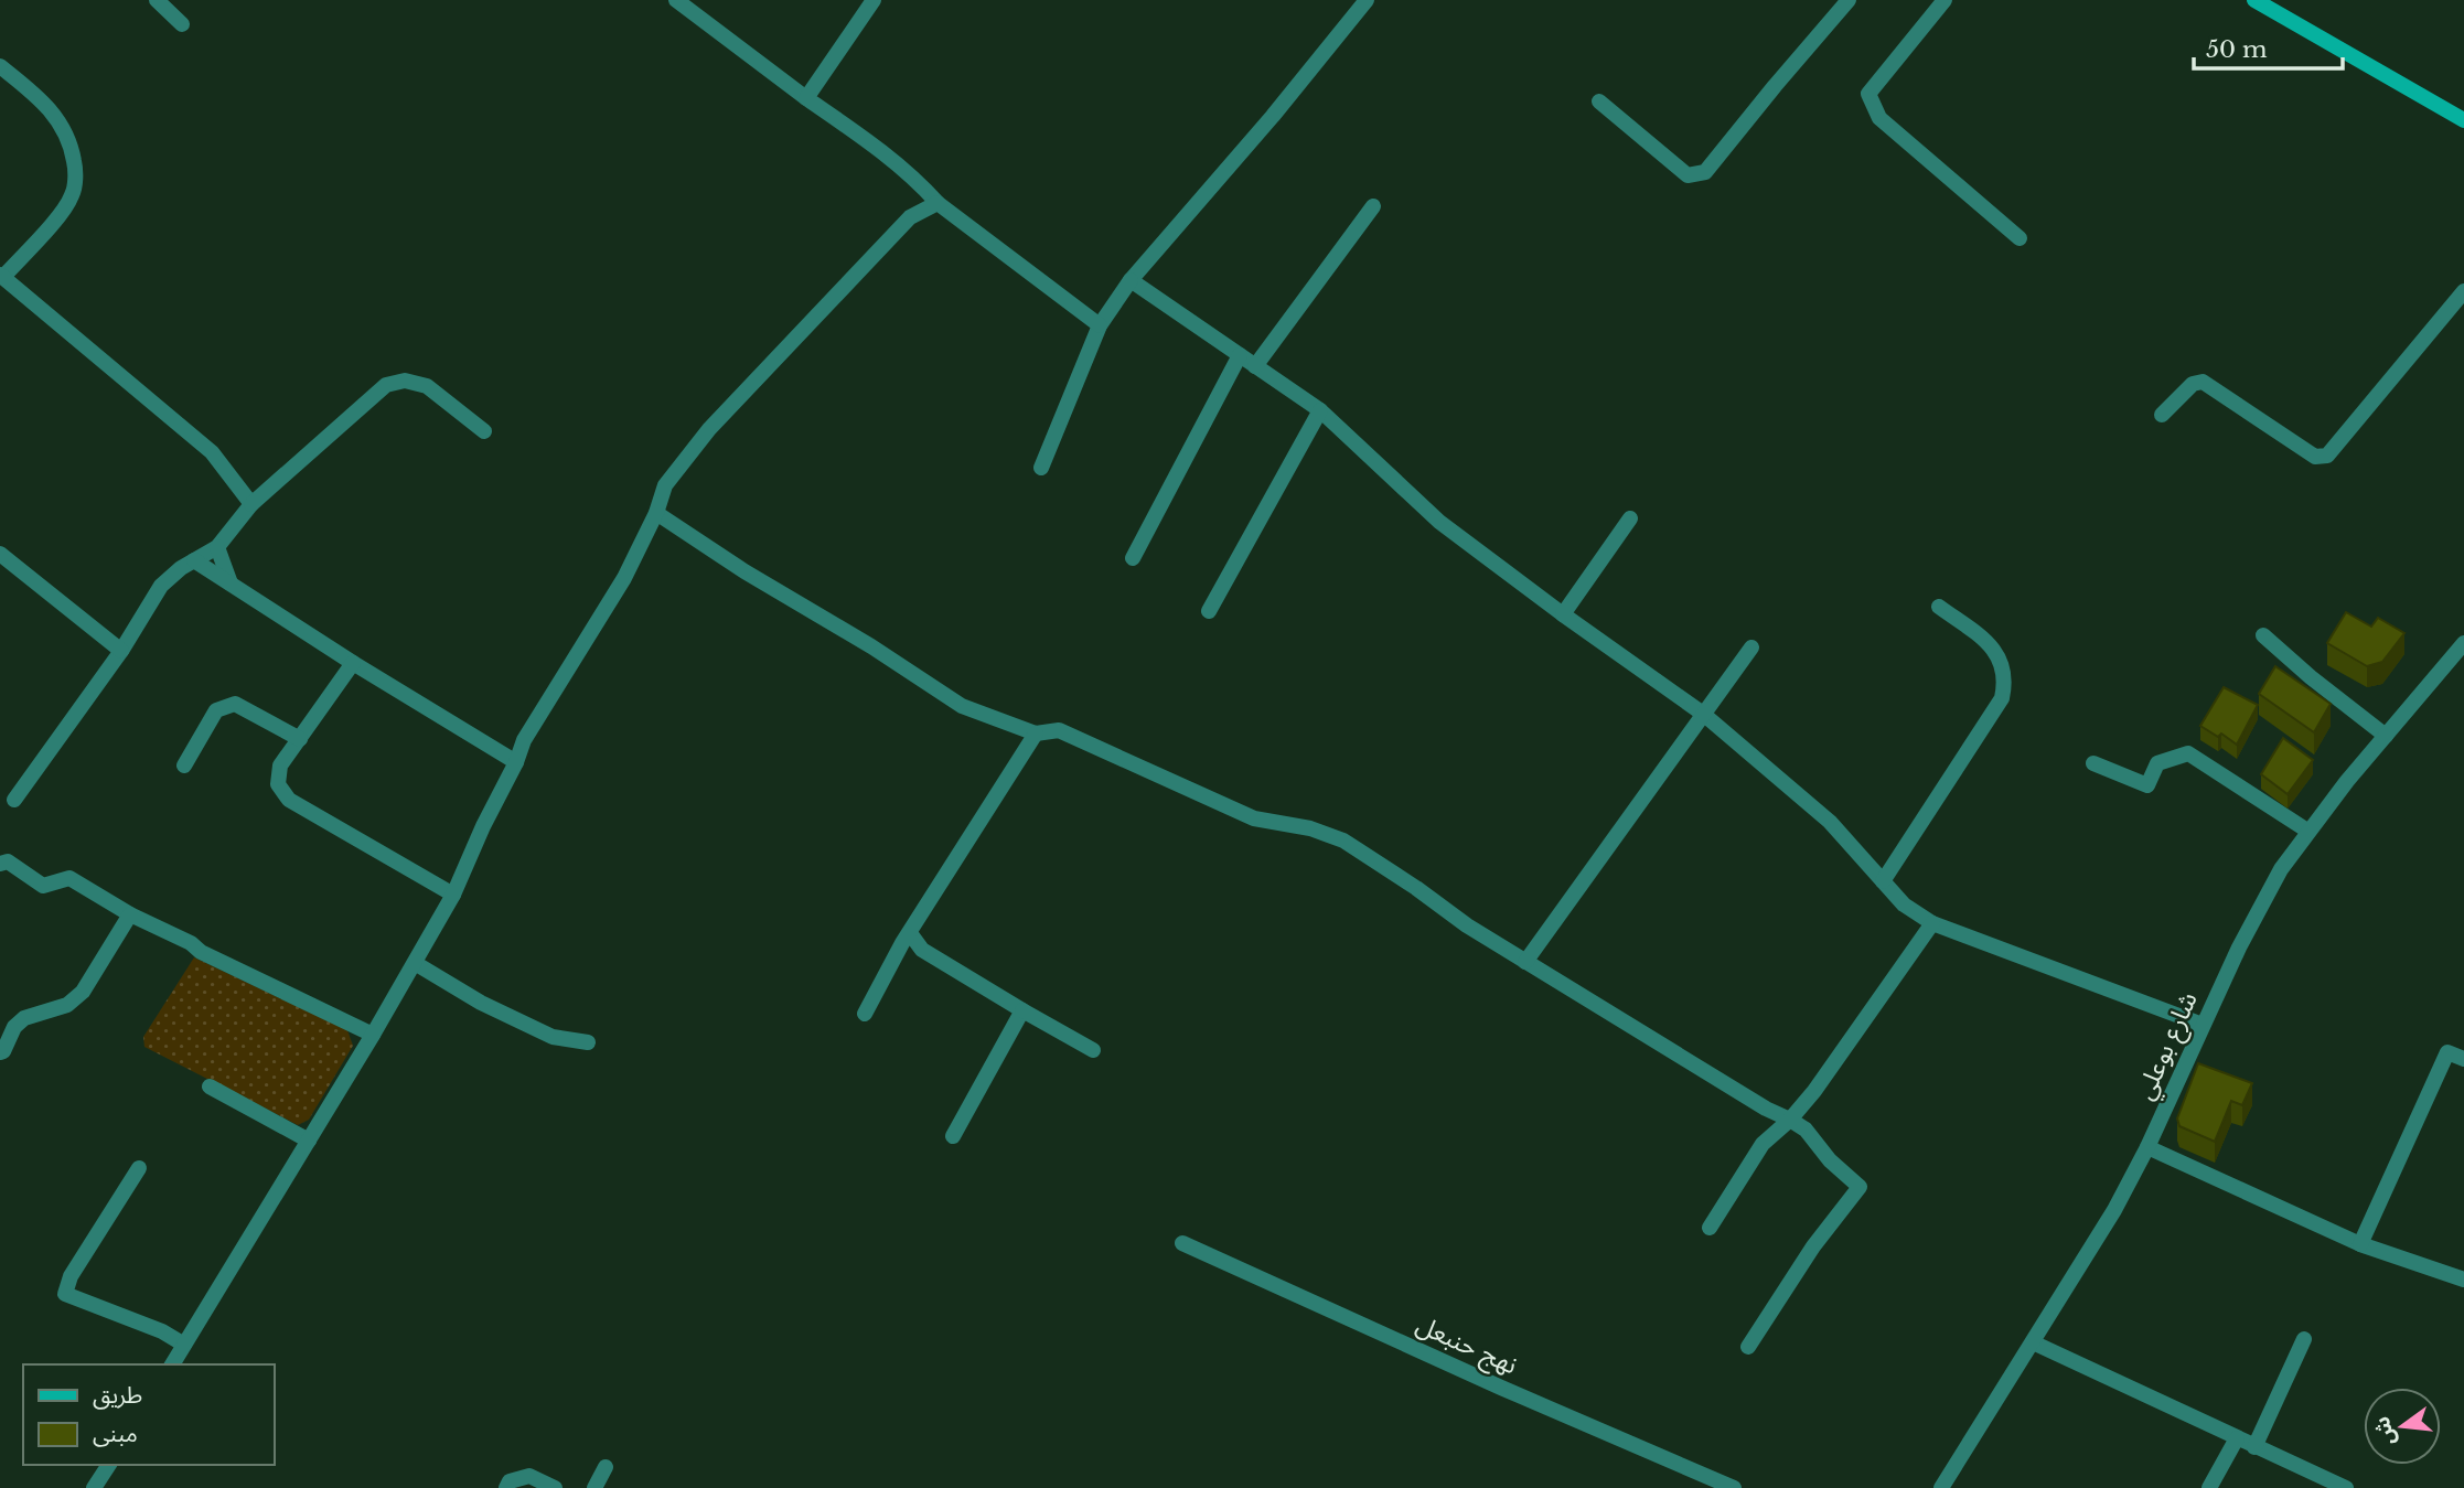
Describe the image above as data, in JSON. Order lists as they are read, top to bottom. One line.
{"streets":{"street":["شارع بوعلي","نهج حنبعل"]},"legend":["طريق","مبنى"],"scale_bar":"50 m","north":"left"}
